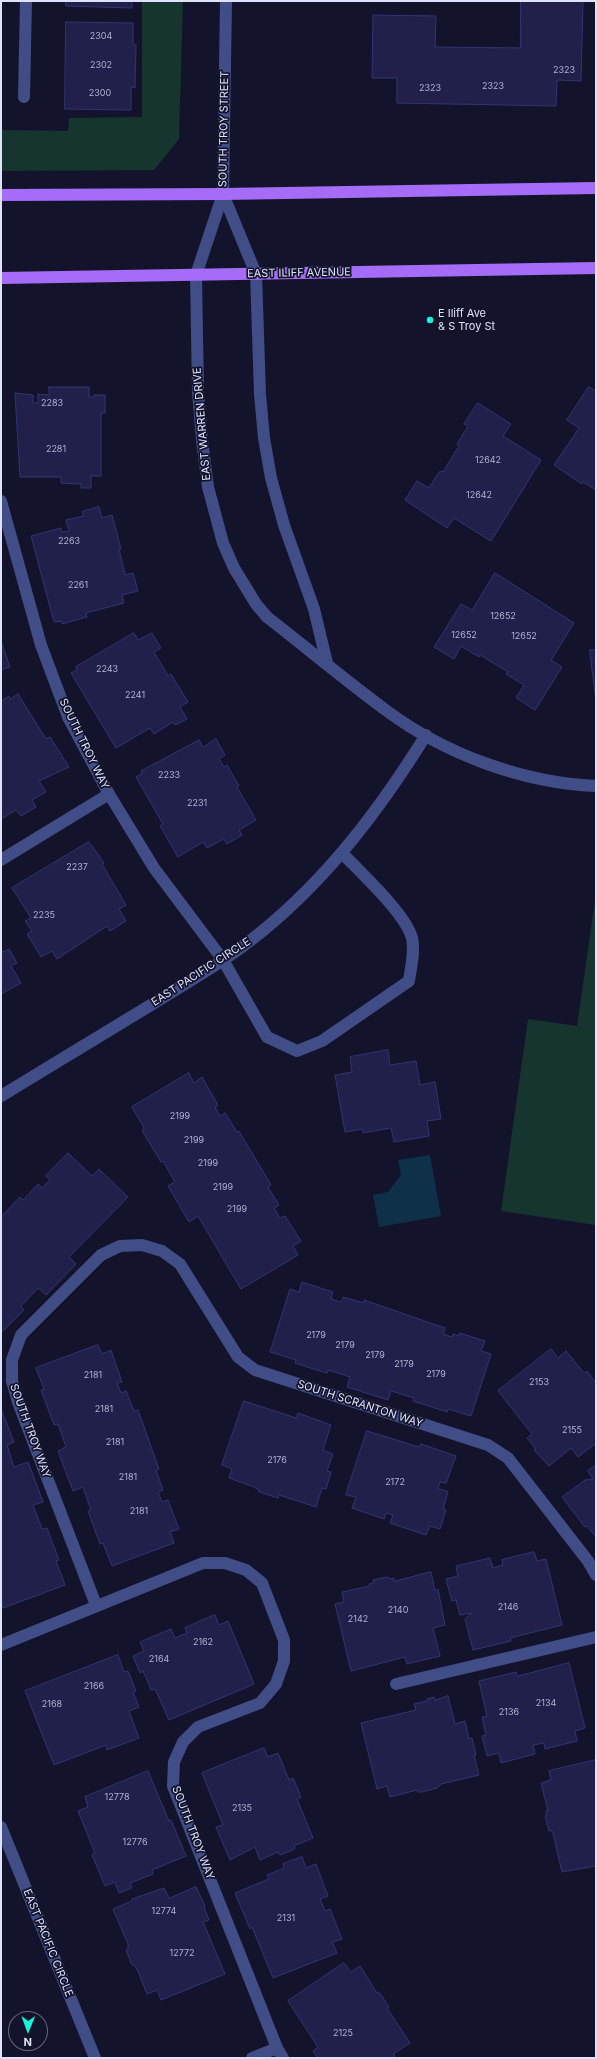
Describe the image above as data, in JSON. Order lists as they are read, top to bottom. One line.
{"streets":{"main road":["EAST ILIFF AVENUE"],"street":["SOUTH TROY STREET","EAST WARREN DRIVE","SOUTH TROY WAY","EAST PACIFIC CIRCLE","SOUTH SCRANTON WAY"]},"crossings":[["SOUTH TROY STREET","EAST ILIFF AVENUE"],["SOUTH TROY STREET","EAST WARREN DRIVE"],["EAST ILIFF AVENUE","EAST WARREN DRIVE"],["EAST WARREN DRIVE","EAST PACIFIC CIRCLE"],["SOUTH TROY WAY","EAST PACIFIC CIRCLE"],["SOUTH TROY WAY","SOUTH SCRANTON WAY"]],"places":["E Iliff Ave & S Troy St"],"house_numbers":["2304","2302","2323","2323","2323","2300","2283","2281","12642","12642","2263","2261","12652","12652","12652","2243","2241","2233","2231","2237","2235","2199","2199","2199","2199","2199","2179","2179","2179","2179","2179","2181","2153","2181","2155","2181","2176","2181","2172","2181","2146","2140","2142","2162","2164","2166","2134","2168","2136","12778","2135","12776","12774","2131","12772","2125"],"north":"bottom"}
